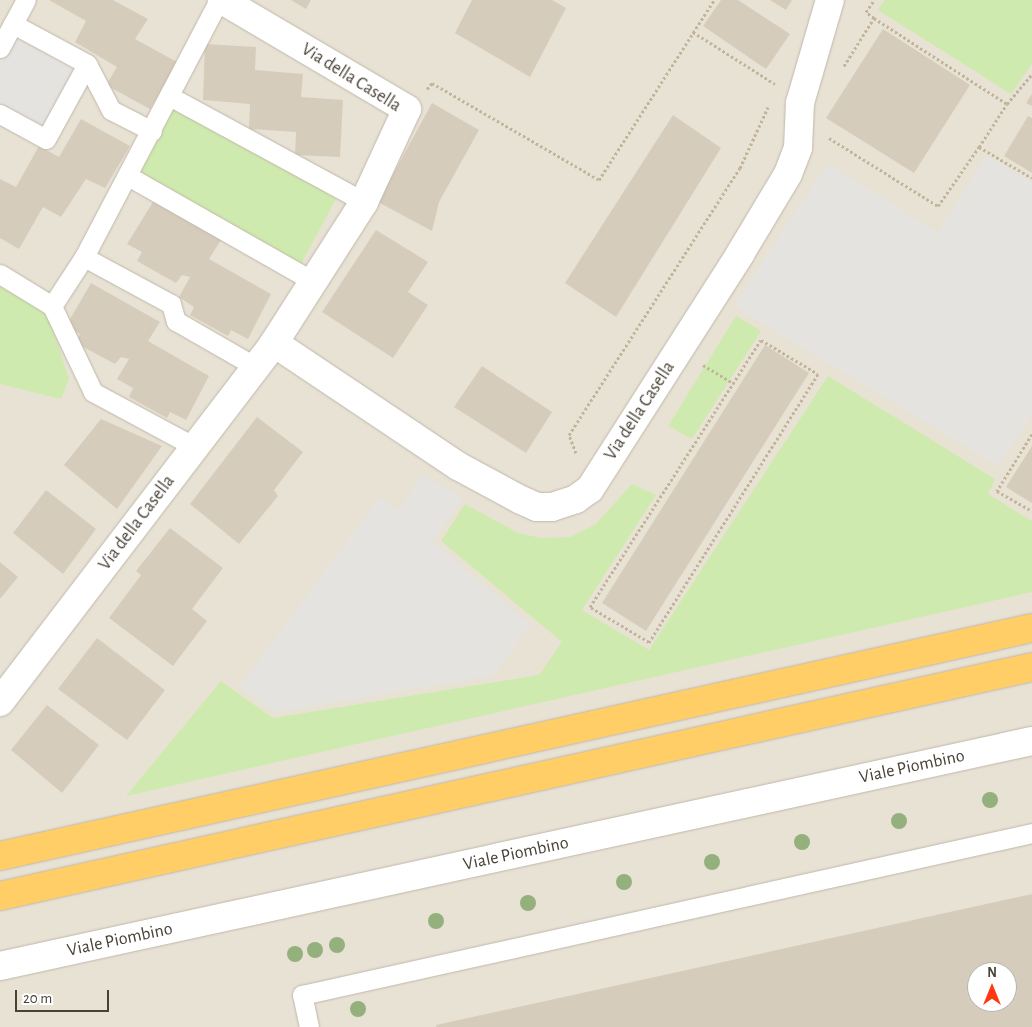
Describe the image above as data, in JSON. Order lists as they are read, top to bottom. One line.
{"streets":{"street":["Via della Casella","Viale Piombino"]},"scale_bar":"20 m","north":"top"}
